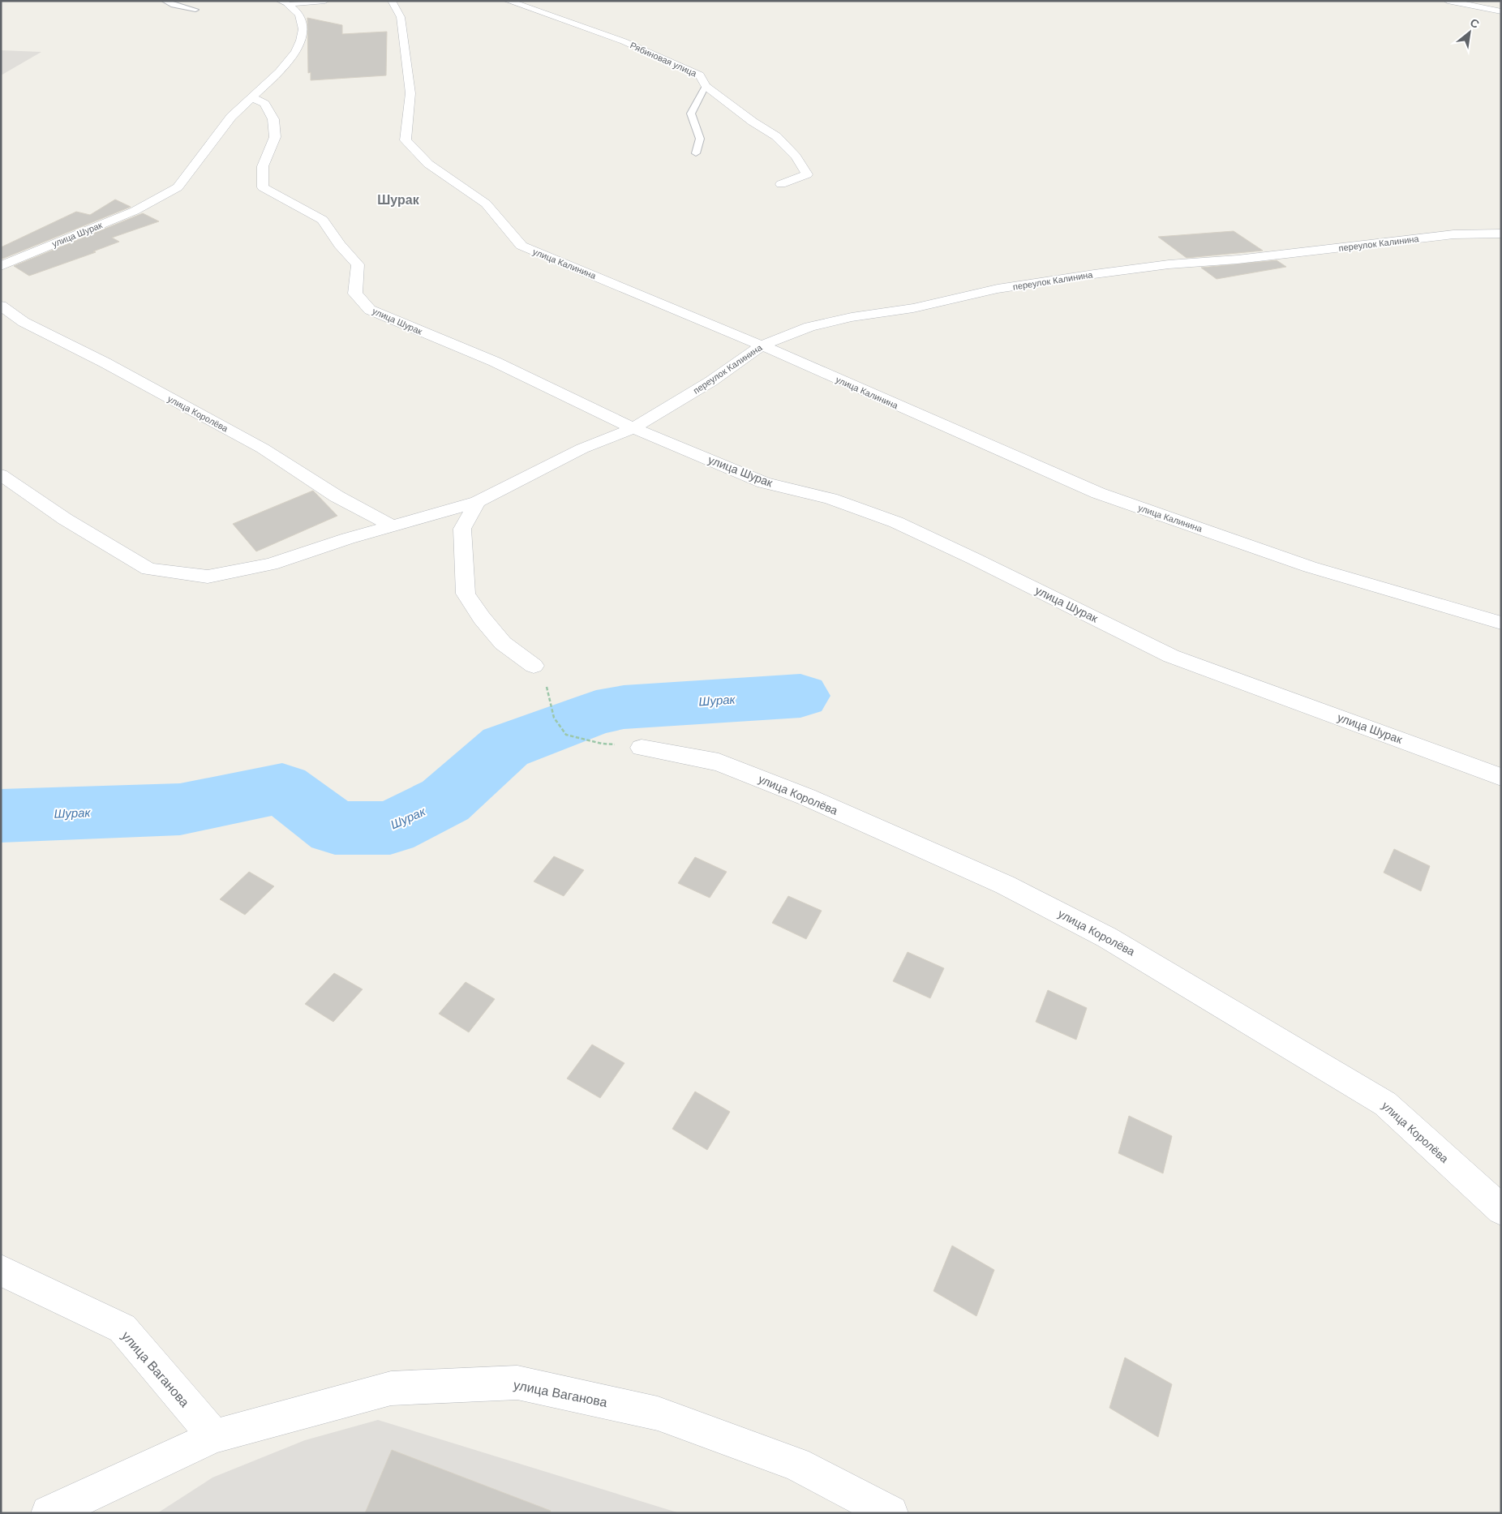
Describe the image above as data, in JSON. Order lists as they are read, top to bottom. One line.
{"streets":{"street":["Рябиновая улица","улица Шурак","переулок Калинина","улица Калинина","улица Королёва","улица Ваганова"]},"crossings":[["улица Шурак","переулок Калинина"],["переулок Калинина","улица Калинина"]],"districts":["Шурак"],"water":["Шурак"],"north":"top right"}
